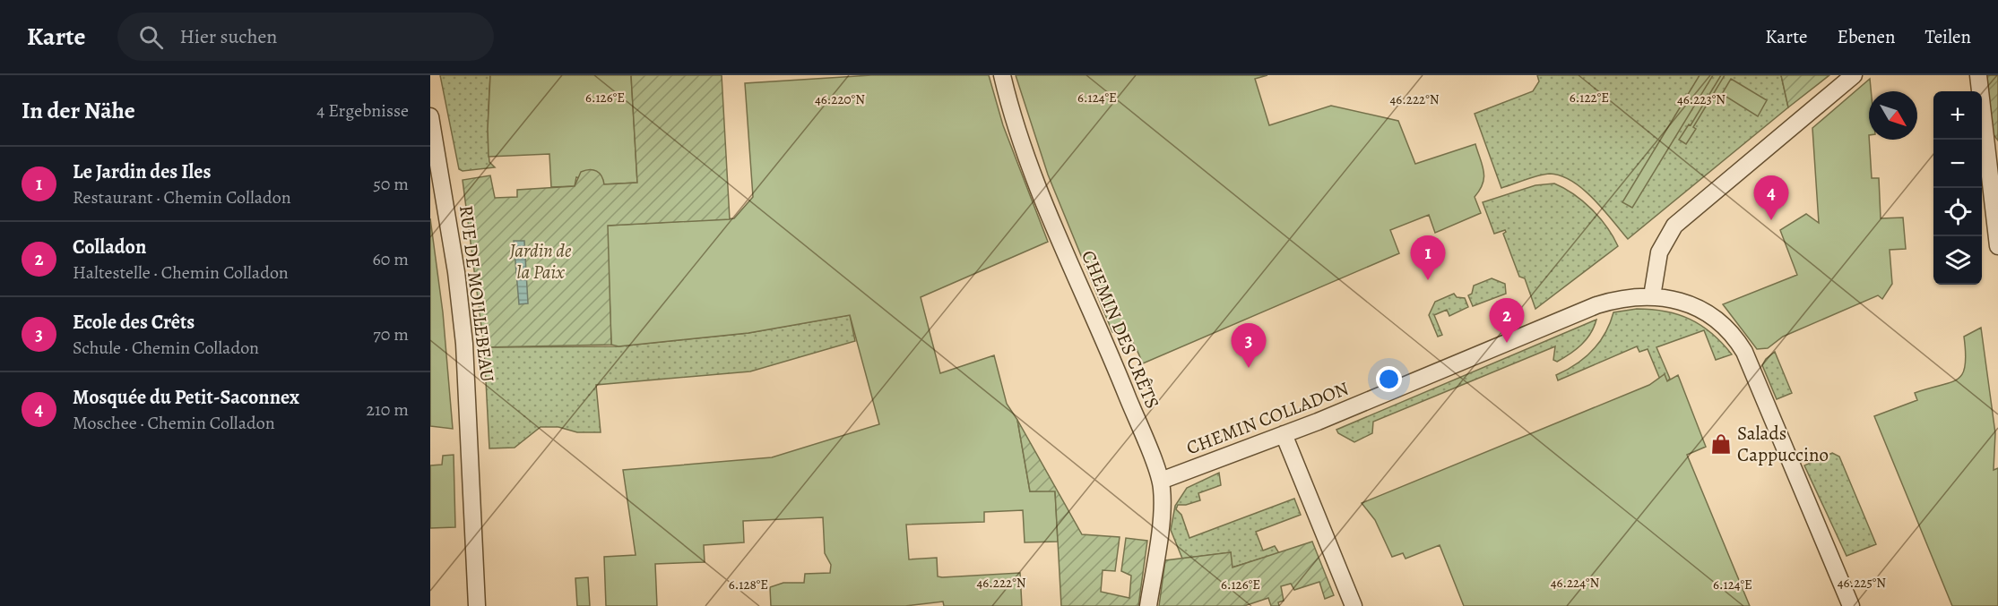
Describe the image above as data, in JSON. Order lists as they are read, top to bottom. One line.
{"streets":{"street":["RUE DE MOILLEBEAU","CHEMIN DES CRÊTS","CHEMIN COLLADON"]},"crossings":[["CHEMIN DES CRÊTS","CHEMIN COLLADON"]],"parks":["Jardin de la Paix"],"places":{"shop":["Salads Cappuccino"]},"north":"bottom right","page":{"header":"Karte","search":"Hier suchen","nav":["Karte","Ebenen","Teilen"],"heading":["In der Nähe","4 Ergebnisse"],"map_buttons":["+","−"],"list":[{"mark":"1","name":"Le Jardin des Iles","note":"Restaurant · Chemin Colladon","value":"50 m"},{"mark":"2","name":"Colladon","note":"Haltestelle · Chemin Colladon","value":"60 m"},{"mark":"3","name":"Ecole des Crêts","note":"Schule · Chemin Colladon","value":"70 m"},{"mark":"4","name":"Mosquée du Petit-Saconnex","note":"Moschee · Chemin Colladon","value":"210 m"}],"pins":["4","1","2","3"]},"coordinates":["6.126°E","6.124°E","6.122°E","46.222°N","46.220°N","46.223°N","46.224°N","46.225°N","6.128°E"]}
